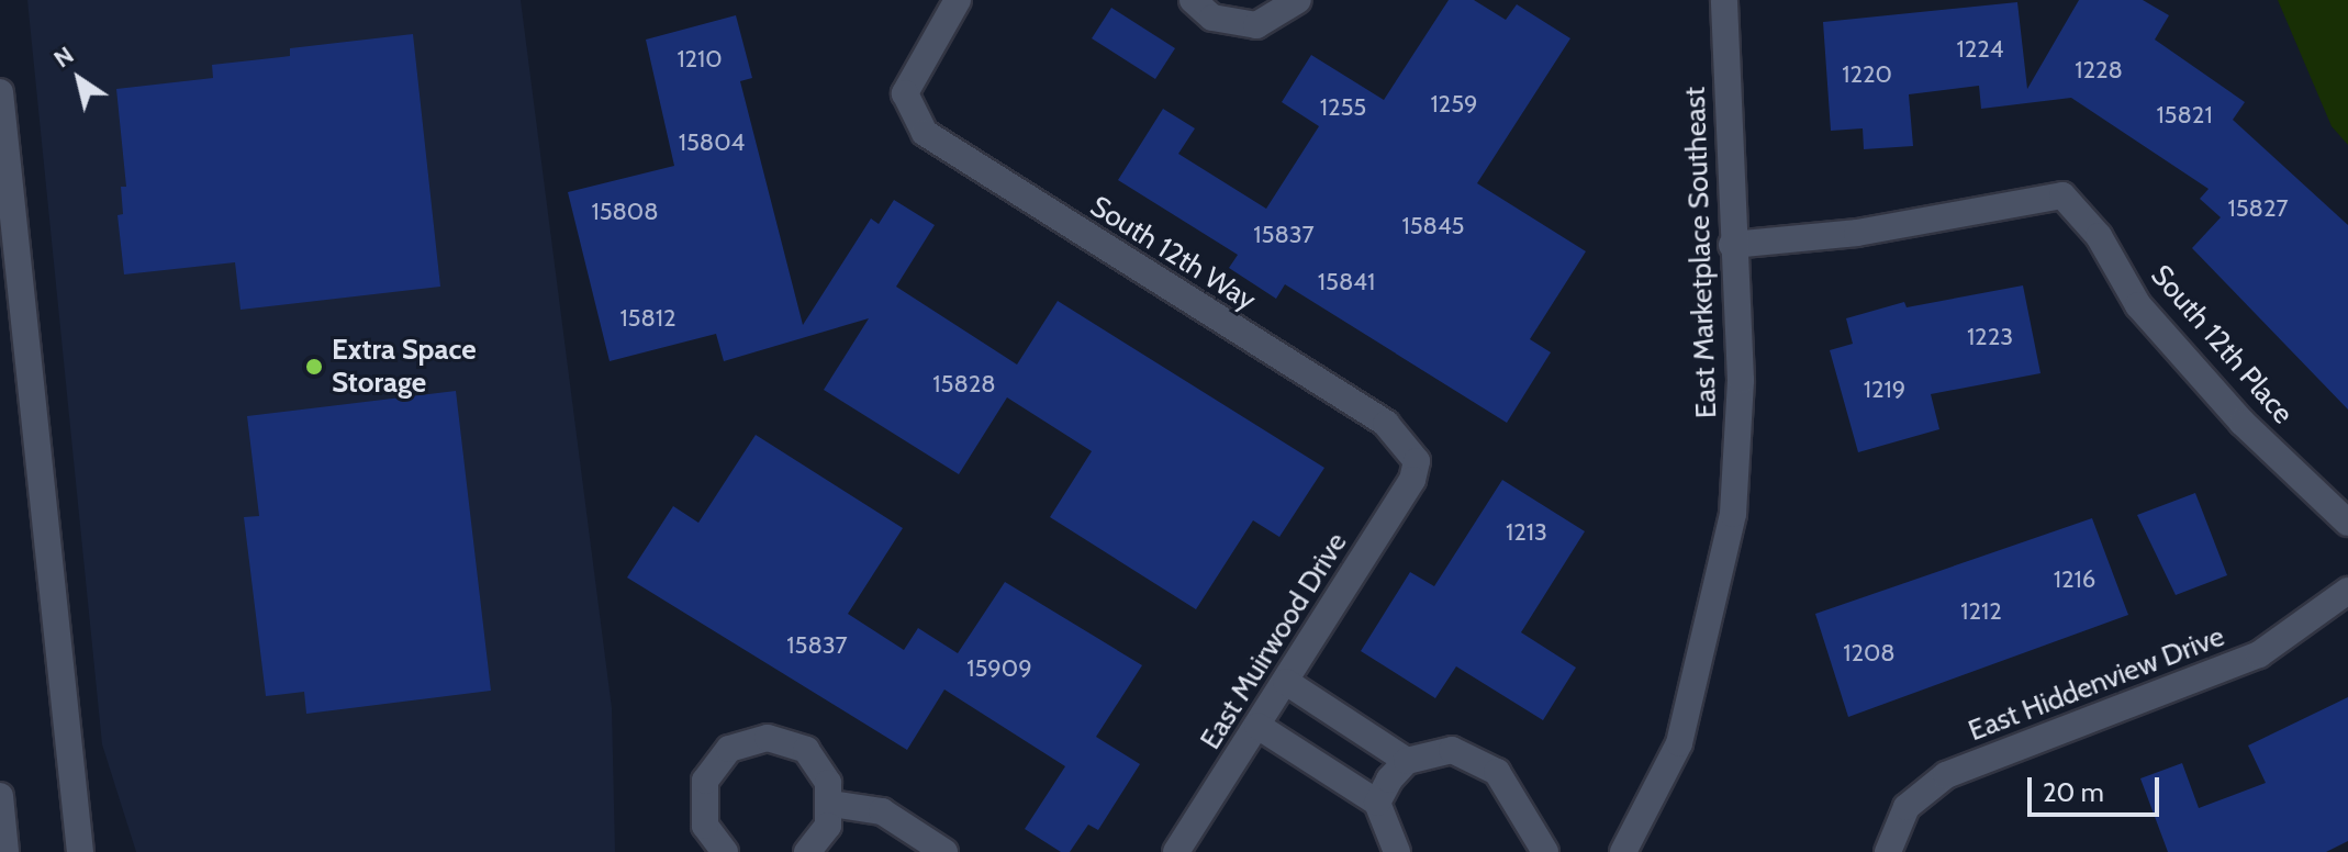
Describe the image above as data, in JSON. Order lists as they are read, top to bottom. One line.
{"streets":{"street":["East Marketplace Southeast","South 12th Way","South 12th Place","East Muirwood Drive","East Hiddenview Drive"]},"crossings":[["East Marketplace Southeast","South 12th Place"],["South 12th Way","East Muirwood Drive"]],"places":["Extra Space Storage"],"house_numbers":["1224","1210","1228","1220","1259","1255","15821","15804","15827","15808","15845","15837","15841","15812","1223","15828","1219","1213","1216","1212","15837","1208","15909"],"scale_bar":"20 m","north":"top left"}
